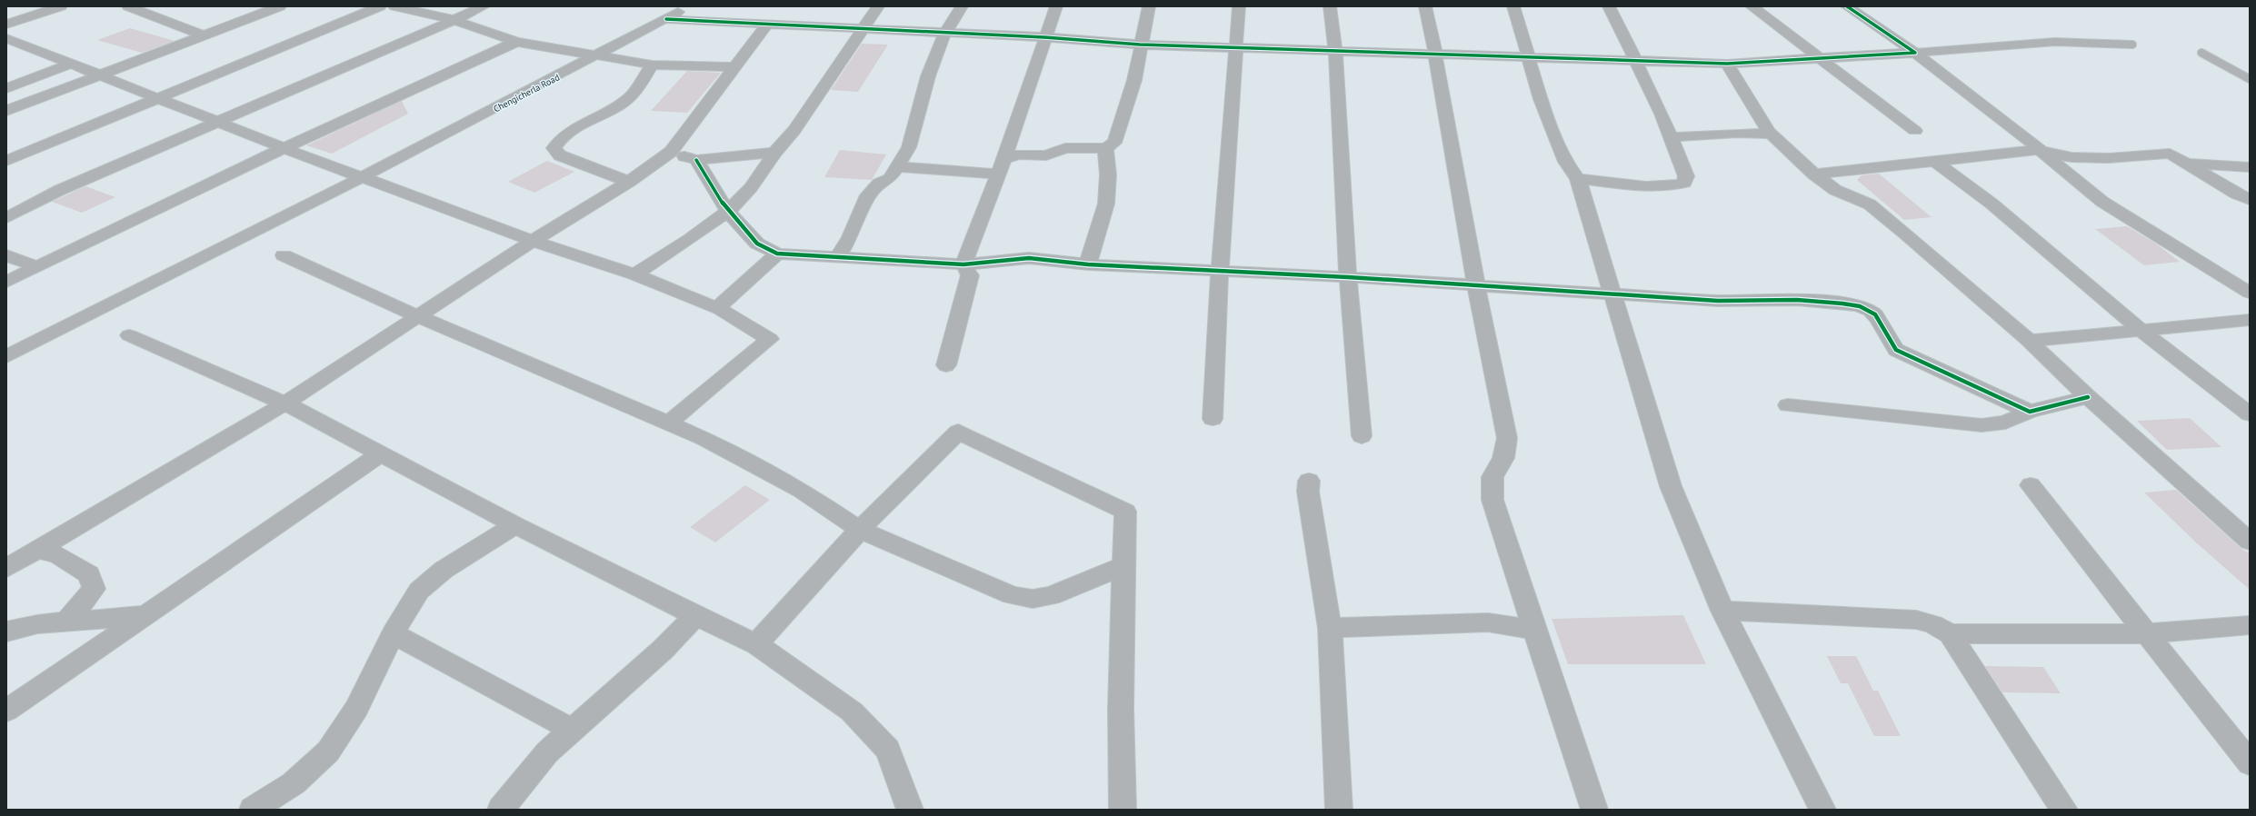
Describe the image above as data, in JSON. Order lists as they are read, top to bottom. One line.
{"streets":{"street":["Chengicherla Road"]}}
